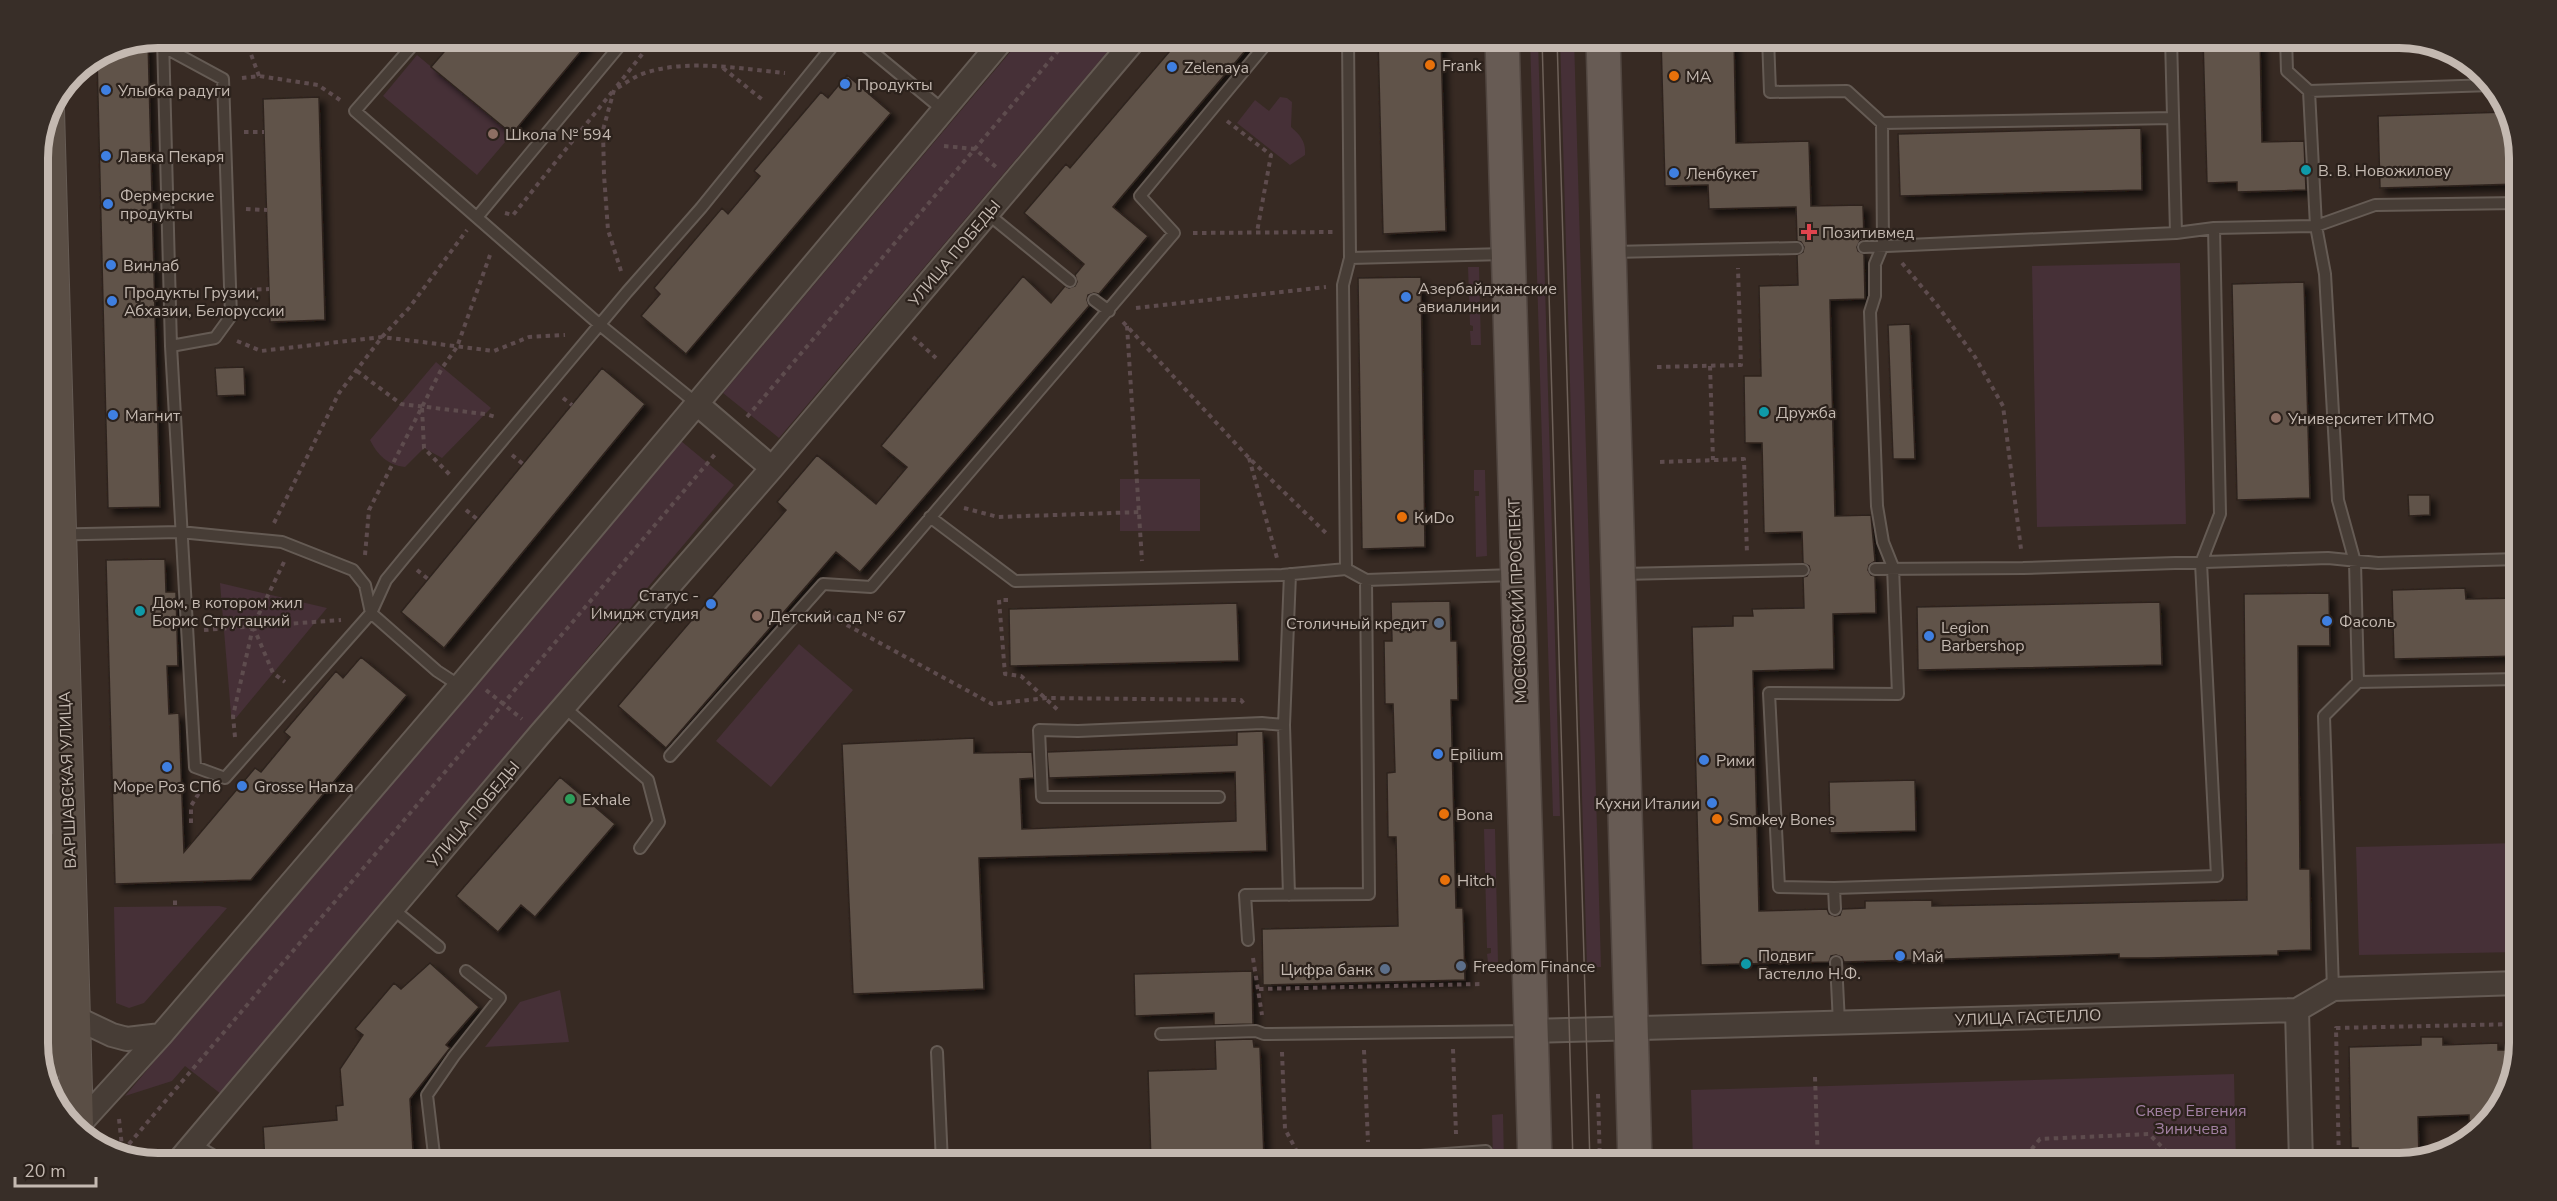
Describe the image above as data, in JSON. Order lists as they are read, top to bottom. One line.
{"streets":{"main road":["МОСКОВСКИЙ ПРОСПЕКТ"],"street":["УЛИЦА ПОБЕДЫ","ВАРШАВСКАЯ УЛИЦА","УЛИЦА ГАСТЕЛЛО"]},"crossings":[["МОСКОВСКИЙ ПРОСПЕКТ","УЛИЦА ГАСТЕЛЛО"]],"parks":["Сквер Евгения Зиничева"],"places":{"other":["Frank","Zelenaya","MA","Продукты","Улыбка радуги","Школа № 594","Лавка Пекаря","В. В. Новожилову","Ленбукет","Фермерские продукты","Винлаб","Азербайджанские авиалинии","Продукты Грузии, Абхазии, Белоруссии","Дружба","Магнит","Университет ИТМО","КиDo","Статус - Имидж студия","Дом, в котором жил Борис Стругацкий","Детский сад № 67","Фасоль","Столичный кредит","Legion Barbershop","Epilium","Рими","Море Роз СПб","Grosse Hanza","Exhale","Кухни Италии","Bona","Smokey Bones","Hitch","Май","Подвиг Гастелло Н.Ф.","Freedom Finance","Цифра банк"],"health":["Позитивмед"]},"scale_bar":"20 m"}
